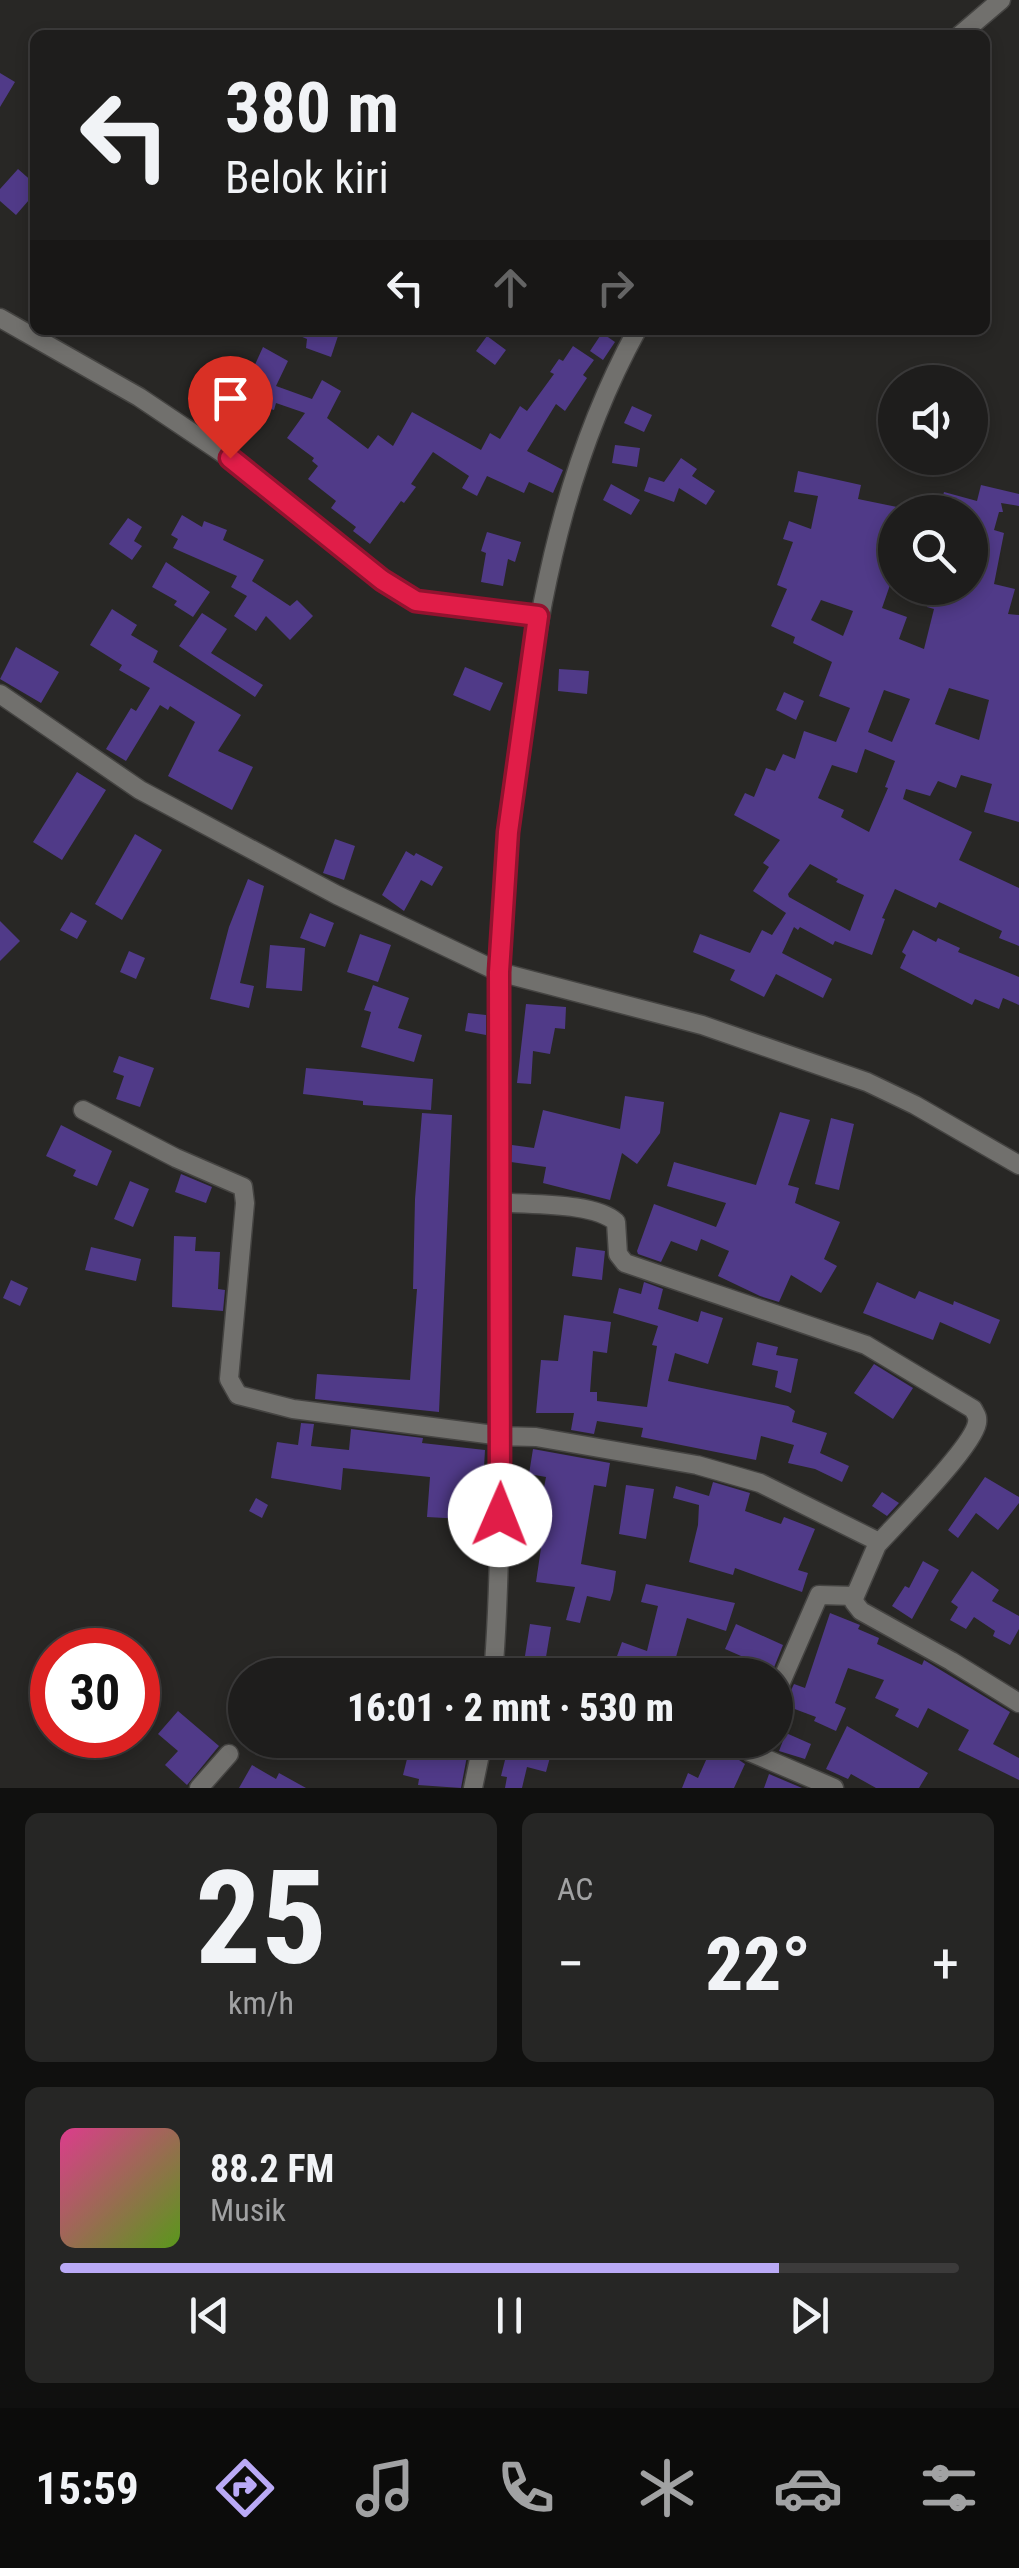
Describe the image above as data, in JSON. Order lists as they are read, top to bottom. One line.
{"page":{"turn":["380 m","Belok kiri"],"limit":"30","trip":"16:01 · 2 mnt · 530 m","tile":[["25","km/h"],"AC"],"heat":["−","22°","+"],"song":["88.2 FM","Musik"],"tabs":"15:59"}}
